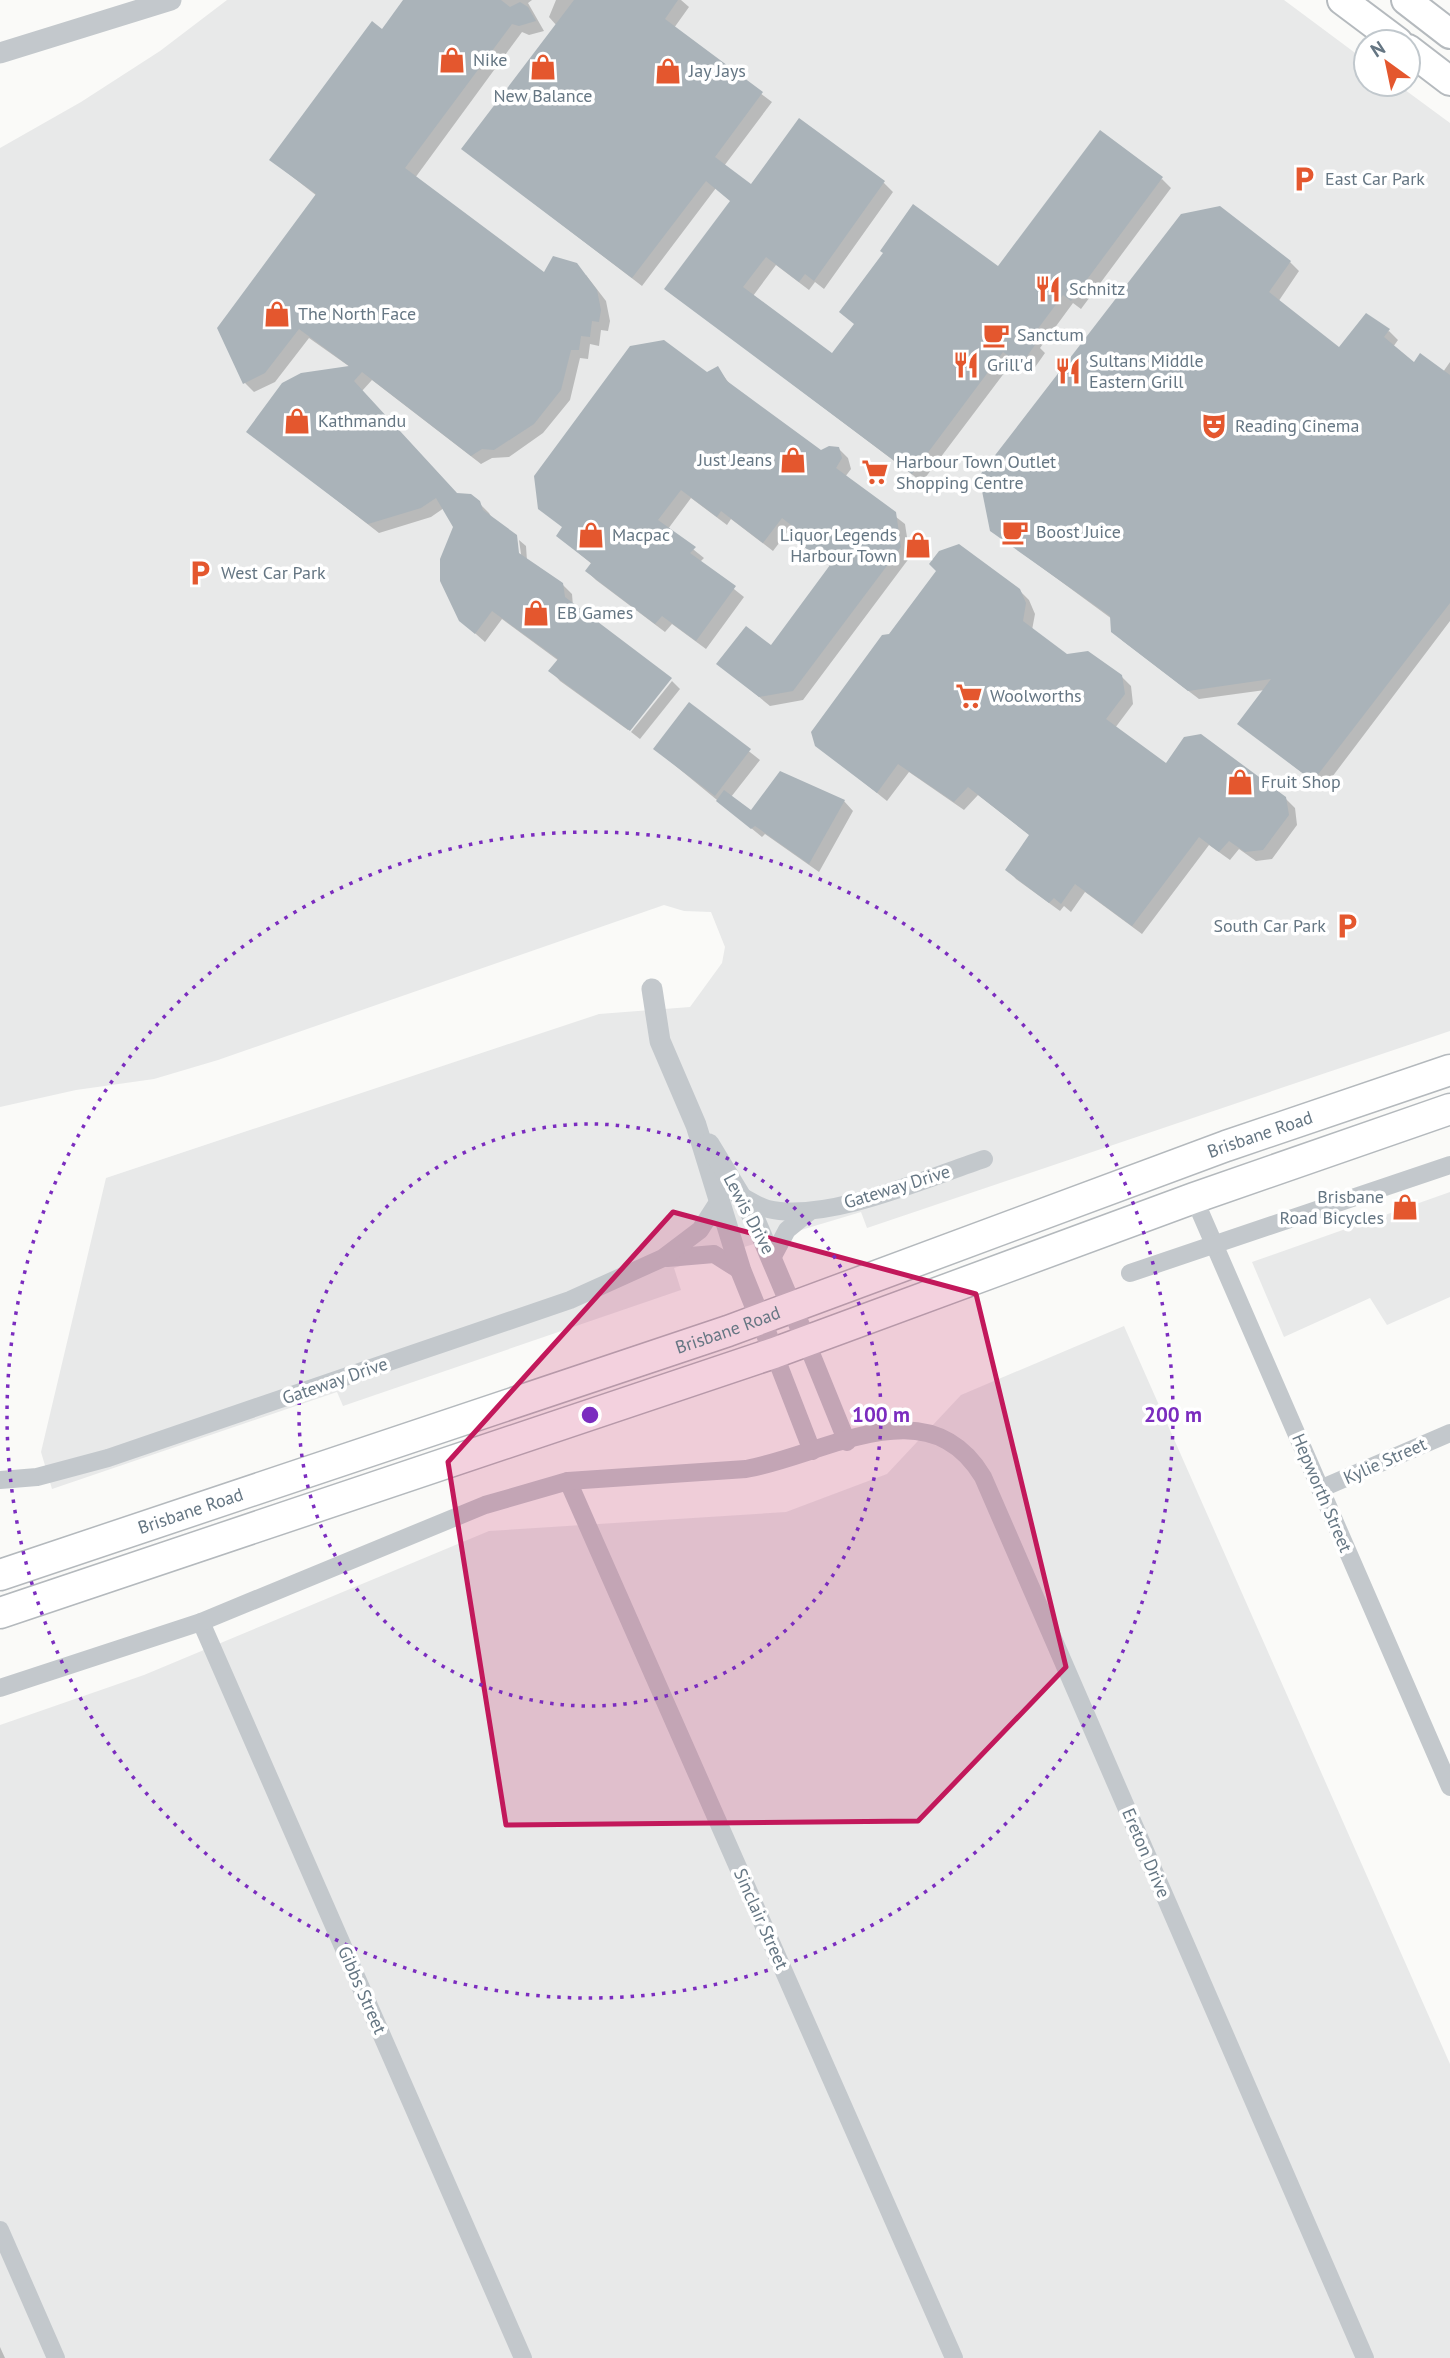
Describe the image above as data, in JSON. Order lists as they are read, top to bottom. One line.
{"streets":{"highway":["Brisbane Road"],"street":["Gateway Drive","Lewis Drive","Kylie Street","Hepworth Street","Ereton Drive","Sinclair Street","Gibbs Street"]},"crossings":[["Brisbane Road","Lewis Drive"],["Brisbane Road","Hepworth Street"],["Gateway Drive","Lewis Drive"],["Kylie Street","Hepworth Street"]],"places":{"shop":["Nike","New Balance","Jay Jays","The North Face","Kathmandu","Just Jeans","Macpac","Liquor Legends Harbour Town","EB Games","Fruit Shop","Brisbane Road Bicycles"],"parking":["East Car Park","West Car Park","South Car Park"],"restaurant":["Schnitz","Grill'd","Sultans Middle Eastern Grill"],"cafe":["Sanctum","Boost Juice"],"theatre":["Reading Cinema"],"supermarket":["Harbour Town Outlet Shopping Centre","Woolworths"]},"north":"top left","rings":["100 m","200 m"]}
